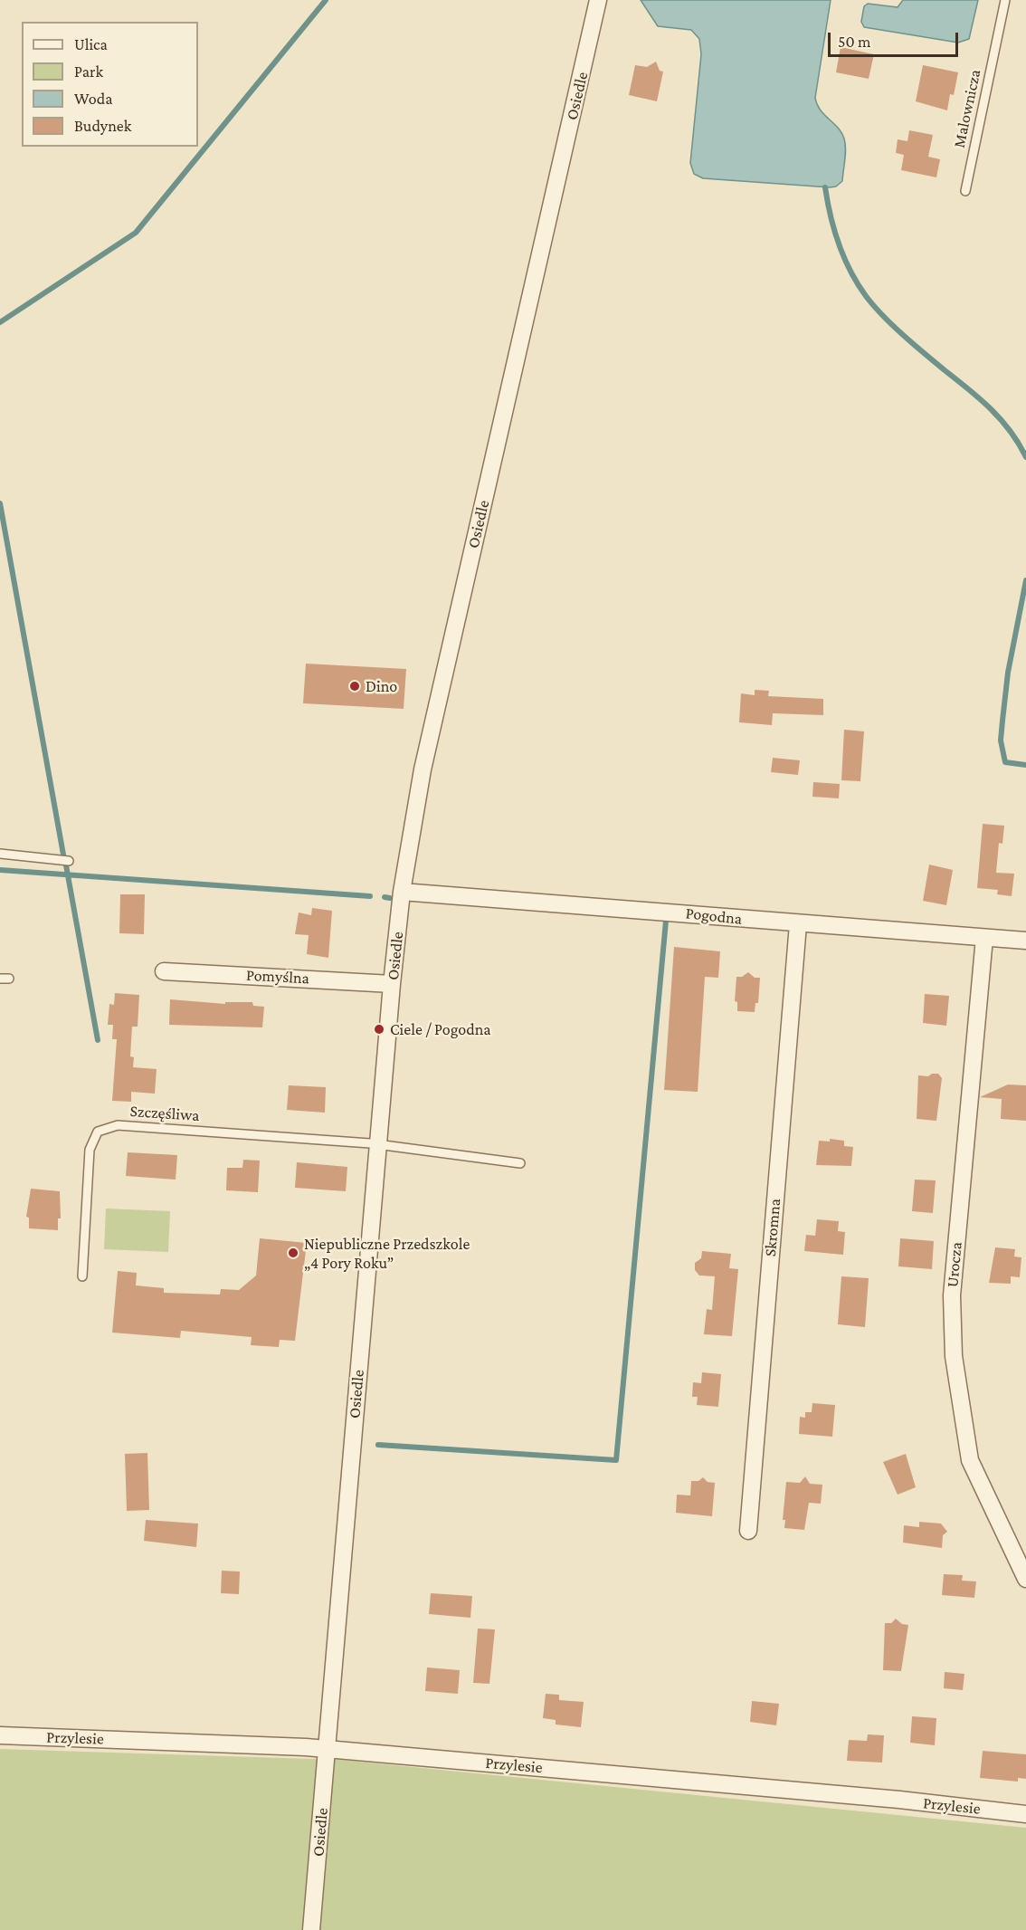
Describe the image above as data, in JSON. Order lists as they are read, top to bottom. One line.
{"streets":{"street":["Osiedle","Pogodna","Pomyślna","Skromna","Urocza","Przylesie"],"lane":["Malownicza","Szczęśliwa"]},"crossings":[["Osiedle","Pogodna"],["Osiedle","Pomyślna"],["Osiedle","Szczęśliwa"],["Osiedle","Przylesie"],["Pogodna","Skromna"],["Pogodna","Urocza"]],"places":["Dino","Ciele / Pogodna","Niepubliczne Przedszkole „4 Pory Roku”"],"legend":["Ulica","Park","Woda","Budynek"],"scale_bar":"50 m"}
